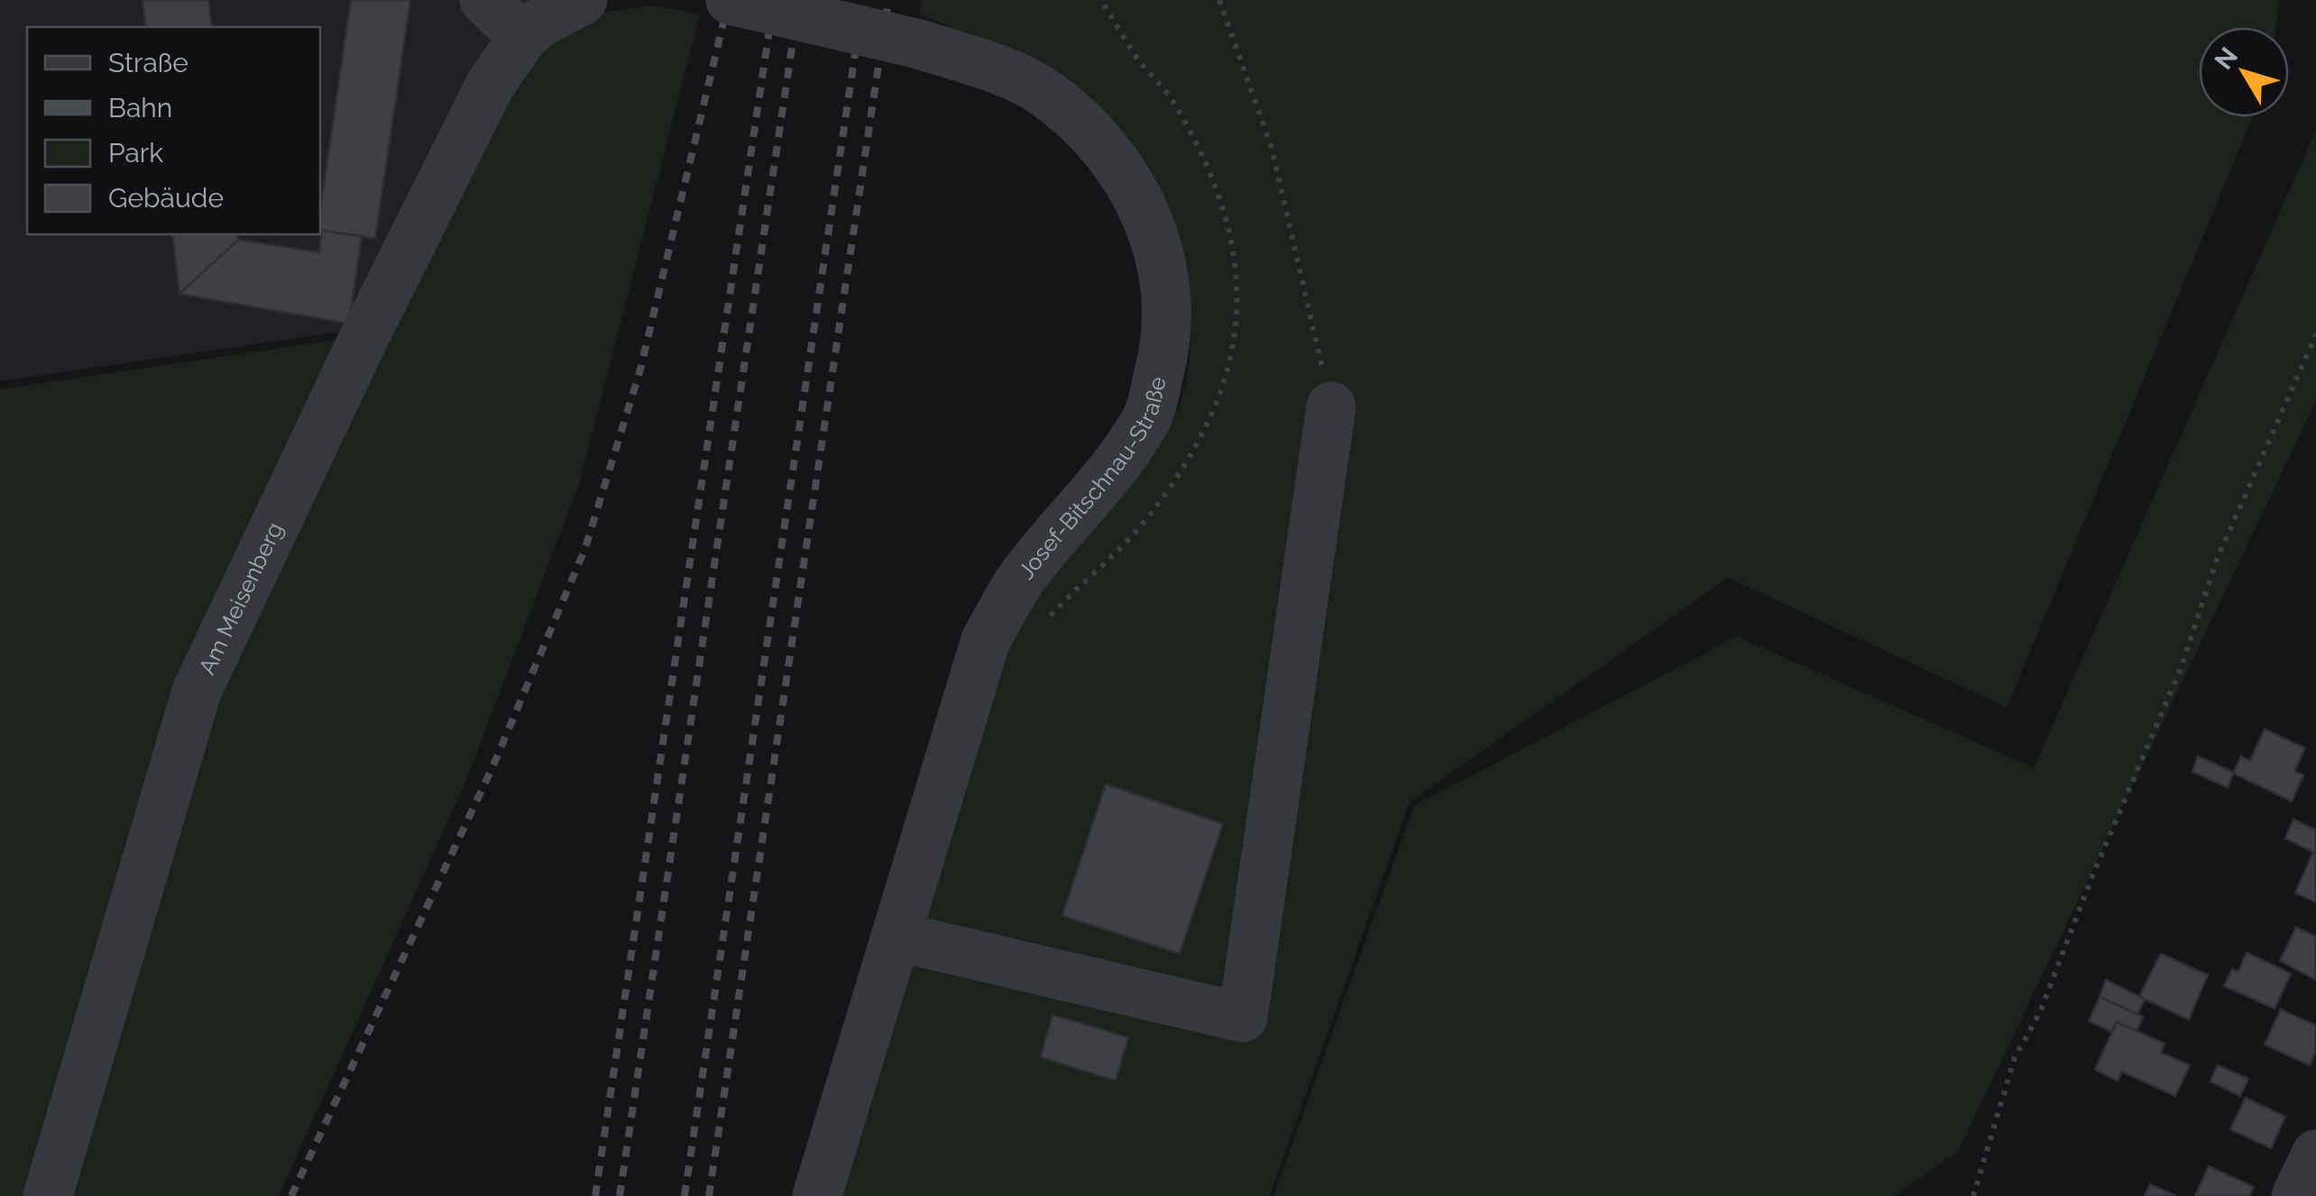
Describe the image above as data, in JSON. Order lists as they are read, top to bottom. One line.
{"streets":{"street":["Josef-Bitschnau-Straße","Am Meisenberg"]},"legend":["Straße","Bahn","Park","Gebäude"],"north":"top left"}
